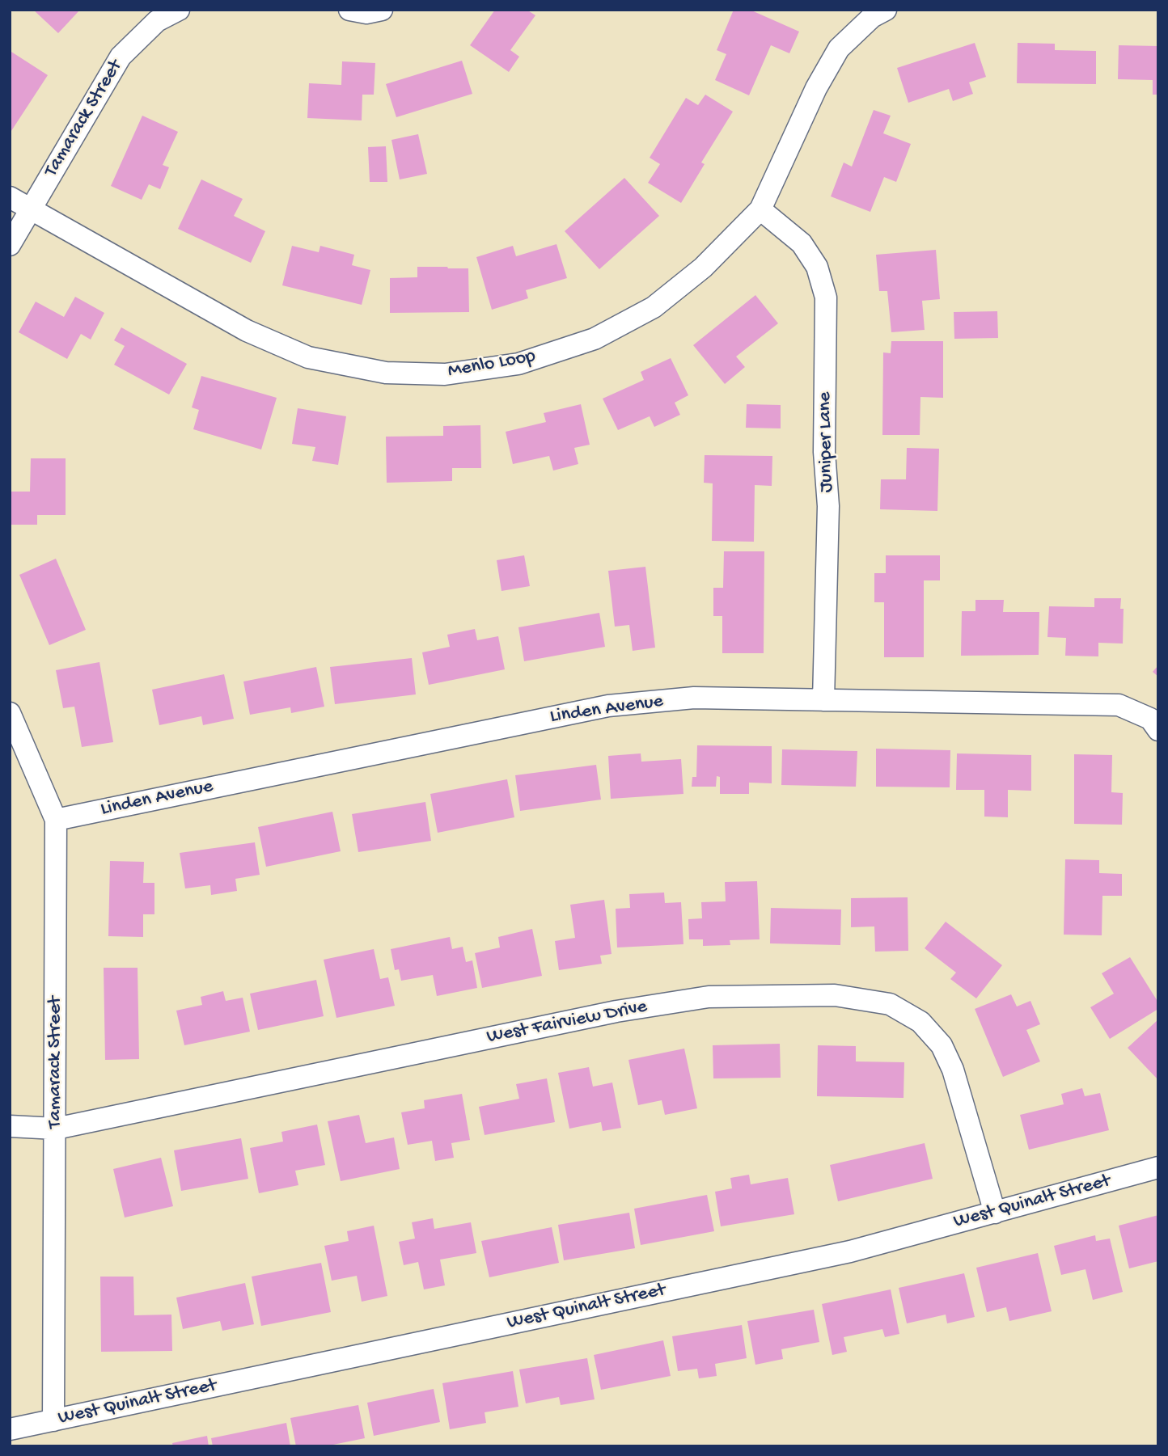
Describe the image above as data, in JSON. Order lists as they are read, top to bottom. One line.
{"streets":{"street":["Tamarack Street","Menlo Loop","Juniper Lane","Linden Avenue","West Fairview Drive","West Quinalt Street"]},"crossings":[["Tamarack Street","Menlo Loop"],["Tamarack Street","Linden Avenue"],["Tamarack Street","West Fairview Drive"],["Tamarack Street","West Quinalt Street"],["Menlo Loop","Juniper Lane"],["Juniper Lane","Linden Avenue"],["West Fairview Drive","West Quinalt Street"]]}
